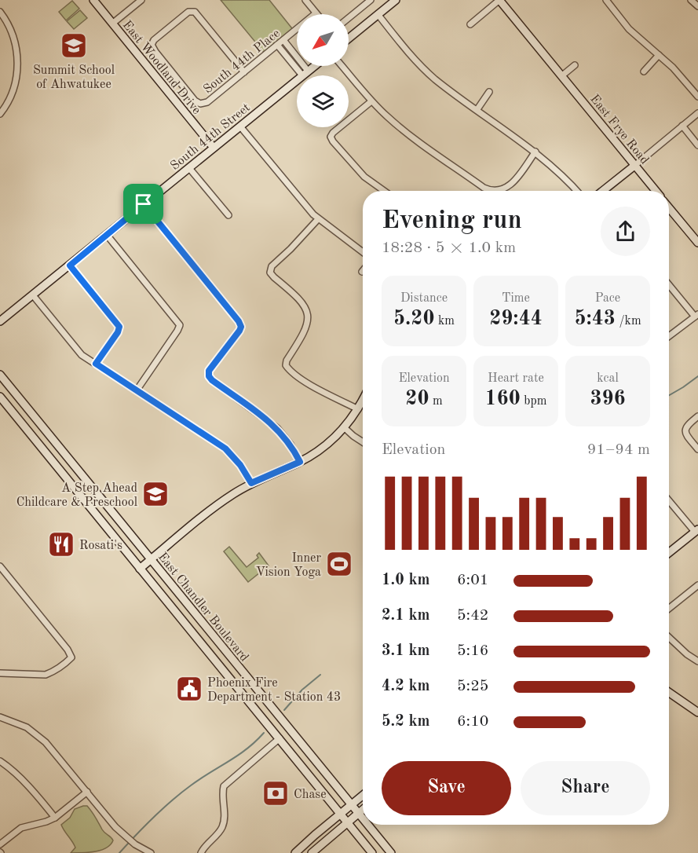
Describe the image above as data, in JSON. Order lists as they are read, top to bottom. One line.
{"streets":{"street":["South 44th Place","East Woodland Drive","East Frye Road","South 44th Street","East Chandler Boulevard"]},"crossings":[["East Woodland Drive","South 44th Street"]],"places":{"school or university":["Summit School of Ahwatukee","A Step Ahead Childcare & Preschool"],"restaurant":["Rosati's"],"sports":["Inner Vision Yoga"],"public building":["Phoenix Fire Department - Station 43"],"bank":["Chase"]},"north":"bottom left","page":{"heading":["Evening run","18:28 · 5 × 1.0 km"],"stats":[["Distance","5.20 km"],["Time","29:44"],["Pace","5:43 /km"],["Elevation","20 m"],["Heart rate","160 bpm"],["kcal","396"]],"chart":["Elevation","91–94 m"],"list":[{"name":"1.0 km","note":"6:01"},{"name":"2.1 km","note":"5:42"},{"name":"3.1 km","note":"5:16"},{"name":"4.2 km","note":"5:25"},{"name":"5.2 km","note":"6:10"}],"buttons":["Save","Share"]}}
